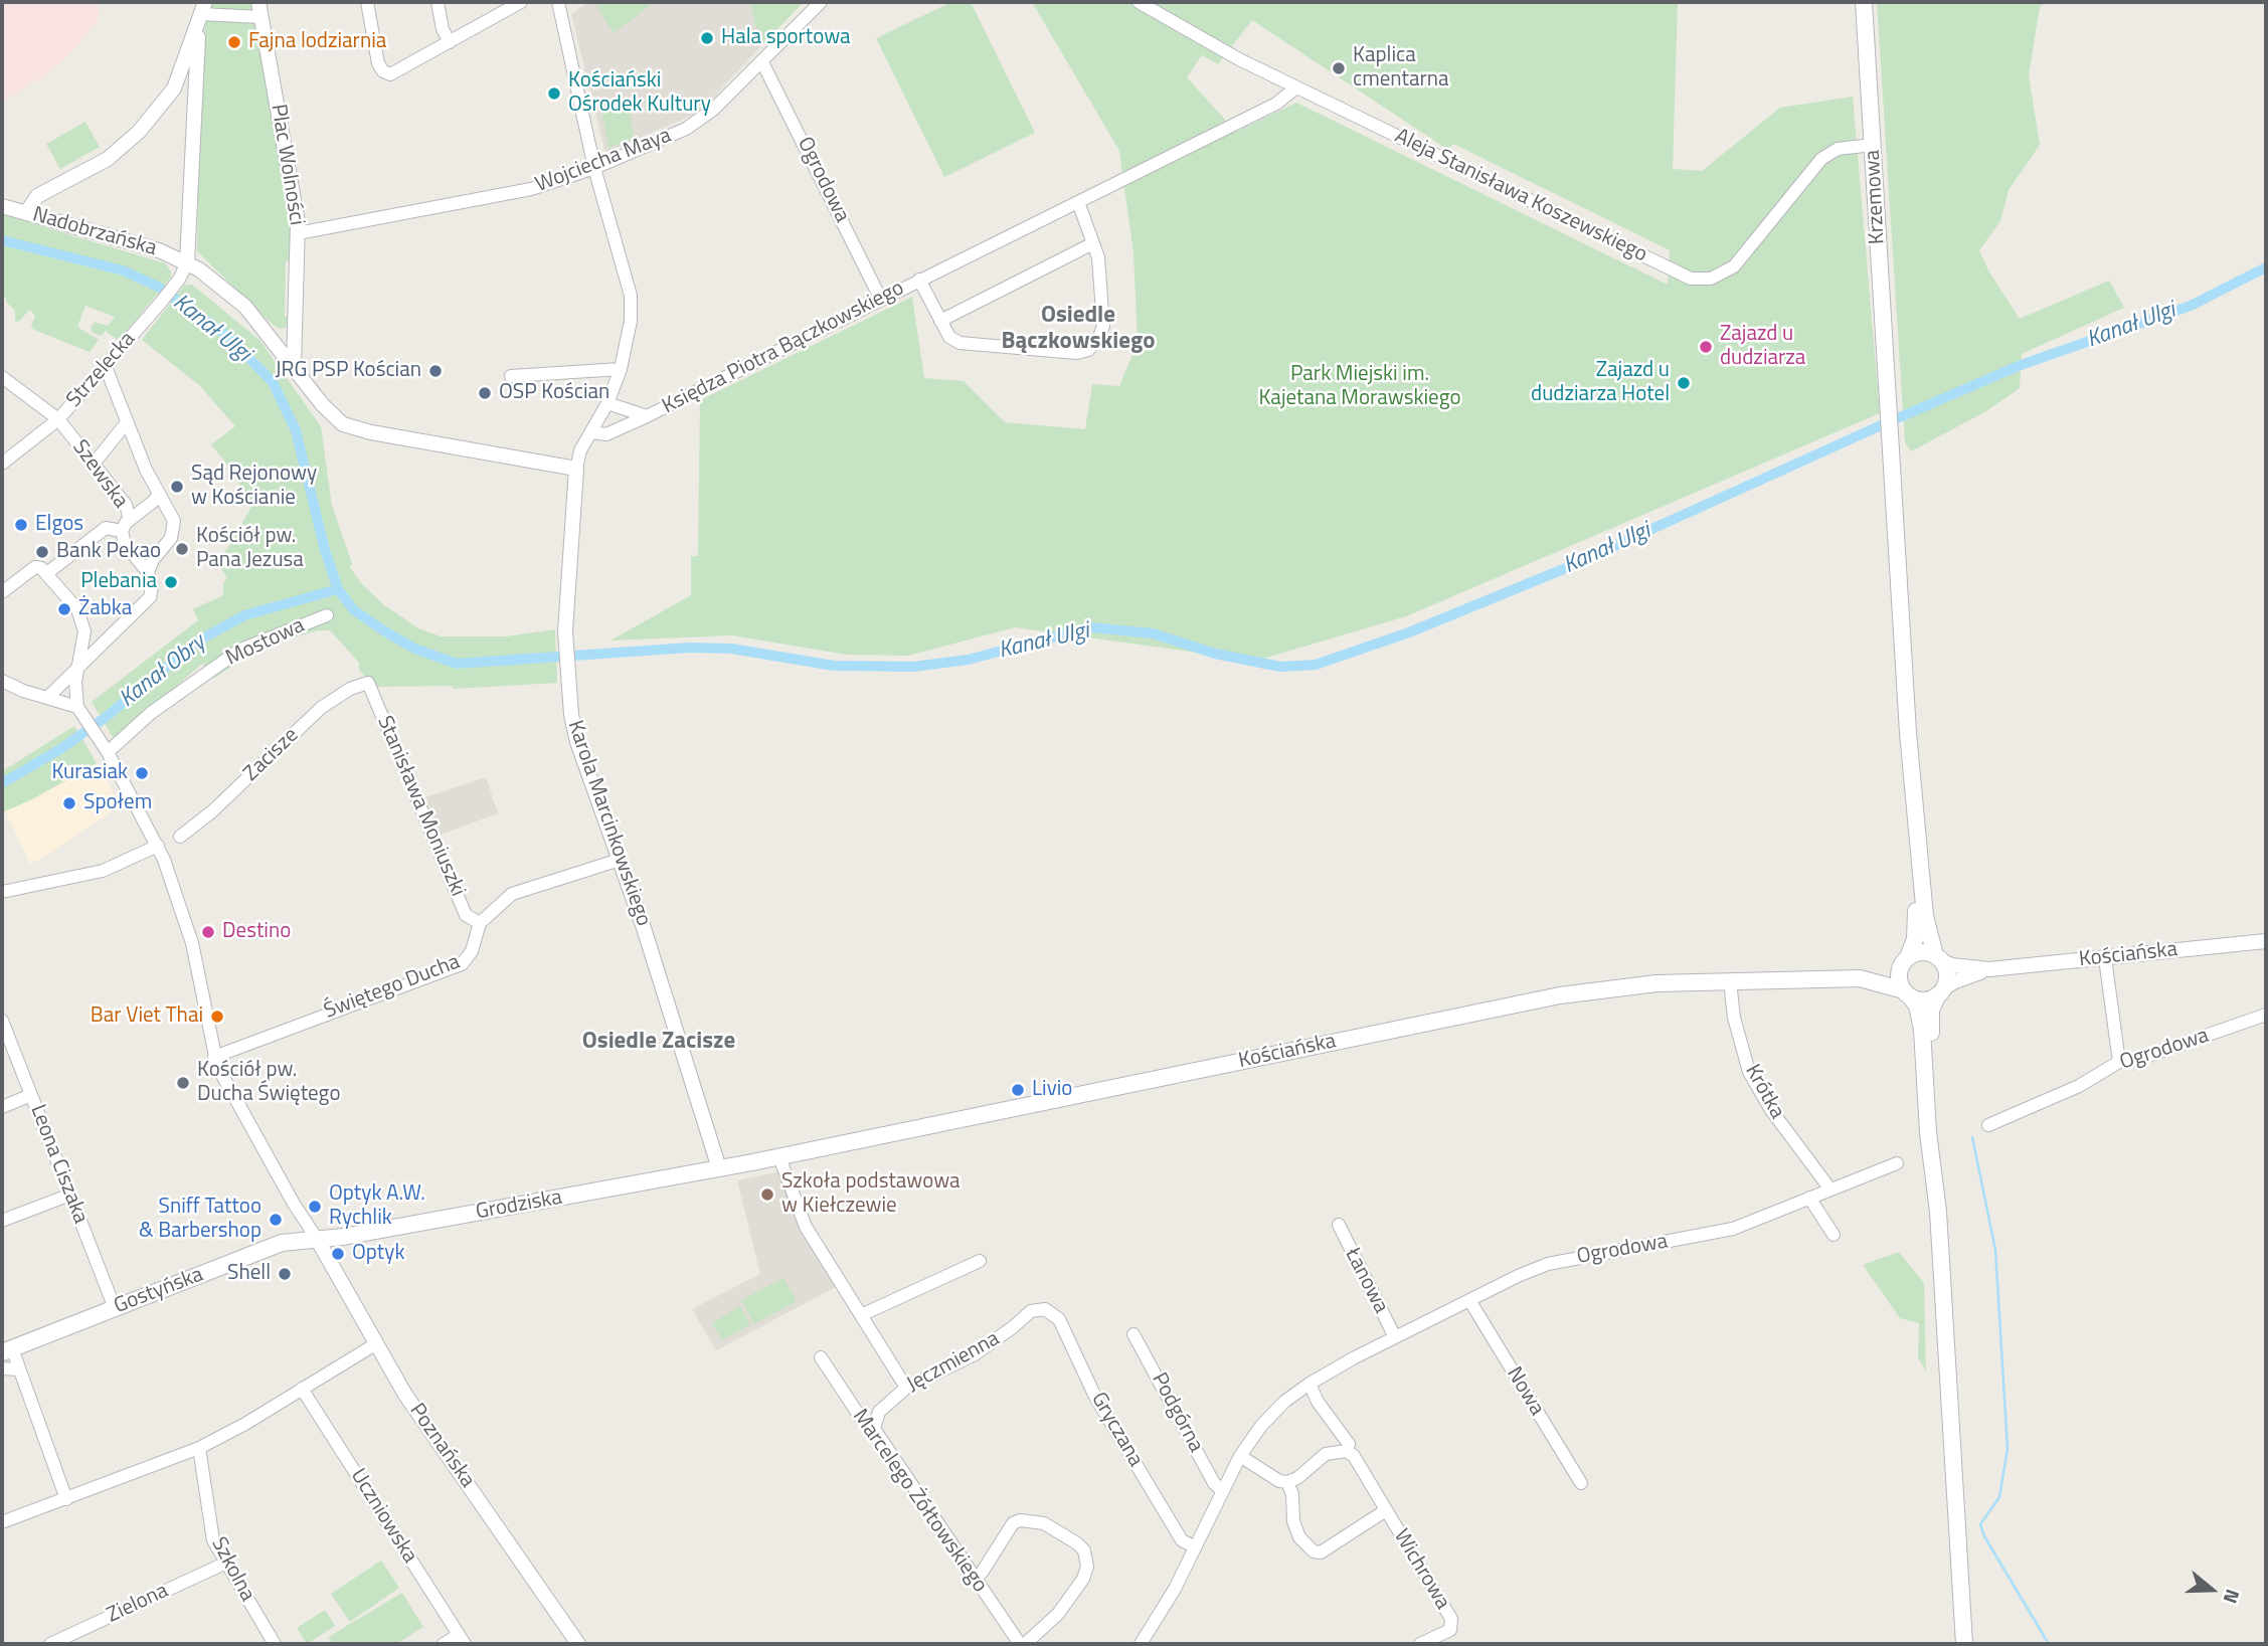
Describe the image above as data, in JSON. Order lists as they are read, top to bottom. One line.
{"streets":{"main road":["Krzemowa","Kościańska","Grodziska","Gostyńska"],"street":["Wojciecha Maya","Plac Wolności","Ogrodowa","Aleja Stanisława Koszewskiego","Nadobrzańska","Księdza Piotra Bączkowskiego","Strzelecka","Szewska","Mostowa","Zacisze","Stanisława Moniuszki","Karola Marcinkowskiego","Świętego Ducha","Krótka","Leona Ciszaka","Łanowa","Jęczmienna","Nowa","Podgórna","Gryczana","Poznańska","Marcelego Żółtowskiego","Uczniowska","Szkolna","Wichrowa","Zielona"]},"crossings":[["Wojciecha Maya","Plac Wolności"],["Wojciecha Maya","Ogrodowa"],["Plac Wolności","Nadobrzańska"],["Ogrodowa","Księdza Piotra Bączkowskiego"],["Ogrodowa","Krótka"],["Ogrodowa","Łanowa"],["Ogrodowa","Nowa"],["Aleja Stanisława Koszewskiego","Krzemowa"],["Aleja Stanisława Koszewskiego","Księdza Piotra Bączkowskiego"],["Nadobrzańska","Strzelecka"],["Strzelecka","Szewska"],["Zacisze","Stanisława Moniuszki"],["Stanisława Moniuszki","Świętego Ducha"],["Karola Marcinkowskiego","Kościańska"],["Karola Marcinkowskiego","Świętego Ducha"],["Karola Marcinkowskiego","Grodziska"],["Kościańska","Krótka"],["Kościańska","Grodziska"],["Leona Ciszaka","Gostyńska"],["Grodziska","Gostyńska"],["Grodziska","Poznańska"],["Gostyńska","Poznańska"],["Jęczmienna","Gryczana"],["Jęczmienna","Marcelego Żółtowskiego"],["Szkolna","Zielona"]],"districts":["Osiedle Bączkowskiego","Osiedle Zacisze"],"water":["Kanał Ulgi","Kanał Obry"],"parks":["Park Miejski im. Kajetana Morawskiego"],"places":["Hala sportowa","Fajna lodziarnia","Kaplica cmentarna","Kościański Ośrodek Kultury","Zajazd u dudziarza","JRG PSP Kościan","Zajazd u dudziarza Hotel","OSP Kościan","Sąd Rejonowy w Kościanie","Elgos","Kościół pw. Pana Jezusa","Bank Pekao","Plebania","Żabka","Kurasiak","Społem","Destino","Bar Viet Thai","Kościół pw. Ducha Świętego","Livio","Szkoła podstawowa w Kiełczewie","Optyk A.W. Rychlik","Sniff Tattoo & Barbershop","Optyk","Shell"],"north":"right"}
